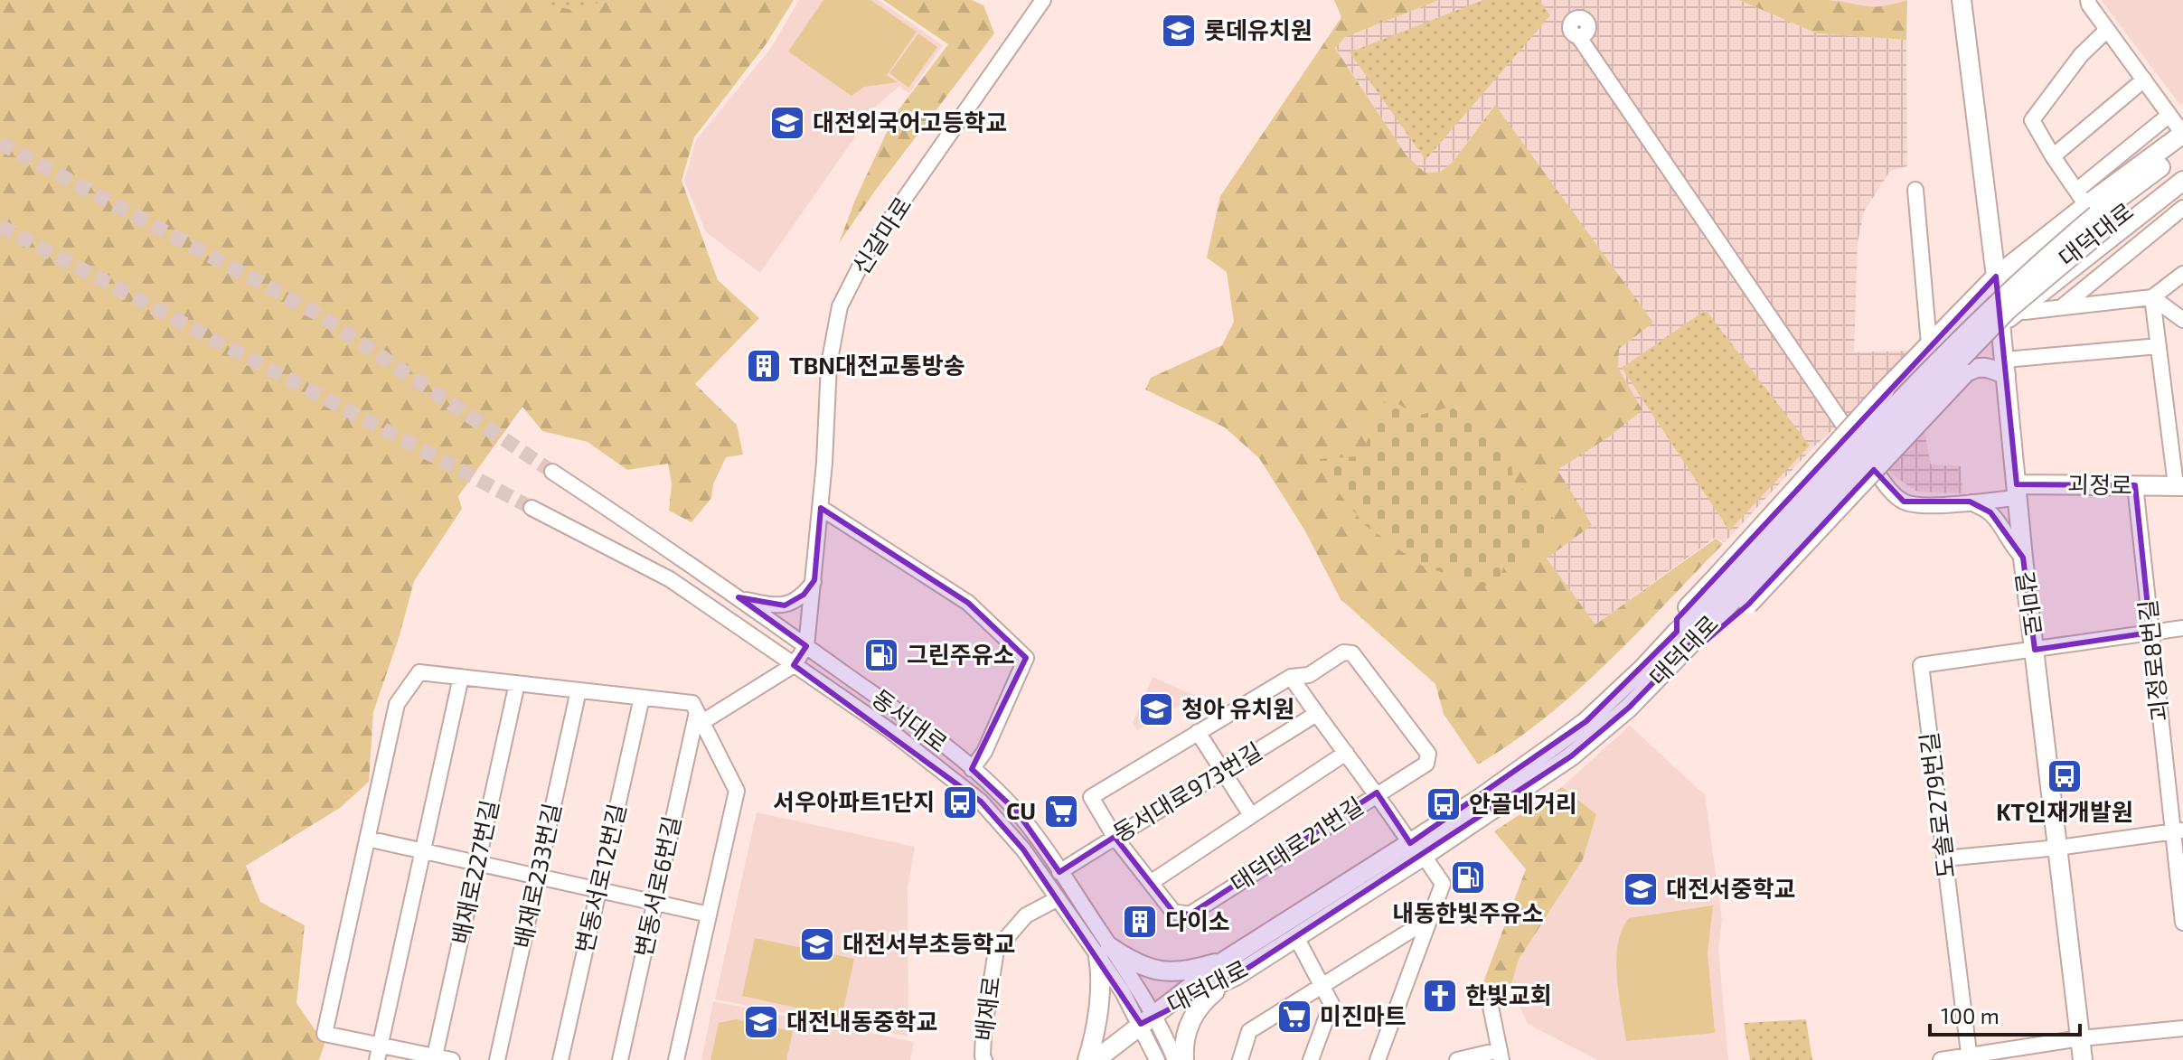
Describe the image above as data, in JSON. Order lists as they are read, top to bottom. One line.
{"streets":{"main road":["대덕대로","괴정로","갈마로"],"street":["신갈마로","괴정로8번길","동서대로","동서대로973번길","도솔로279번길","대덕대로21번길","배재로227번길","배재로233번길","변동서로12번길","변동서로6번길","배재로"]},"crossings":[["대덕대로","동서대로"],["대덕대로","대덕대로21번길"],["신갈마로","동서대로"],["괴정로","갈마로"],["괴정로","괴정로8번길"],["갈마로","도솔로279번길"],["동서대로","동서대로973번길"],["동서대로","배재로"],["동서대로973번길","대덕대로21번길"]],"places":{"school or university":["롯데유치원","대전외국어고등학교","청아 유치원","대전서중학교","대전서부초등학교","대전내동중학교"],"building":["TBN대전교통방송","다이소"],"fuel station":["그린주유소","내동한빛주유소"],"bus stop":["KT인재개발원","서우아파트1단지","안골네거리"],"supermarket":["CU","미진마트"],"church":["한빛교회"]},"scale_bar":"100 m"}
